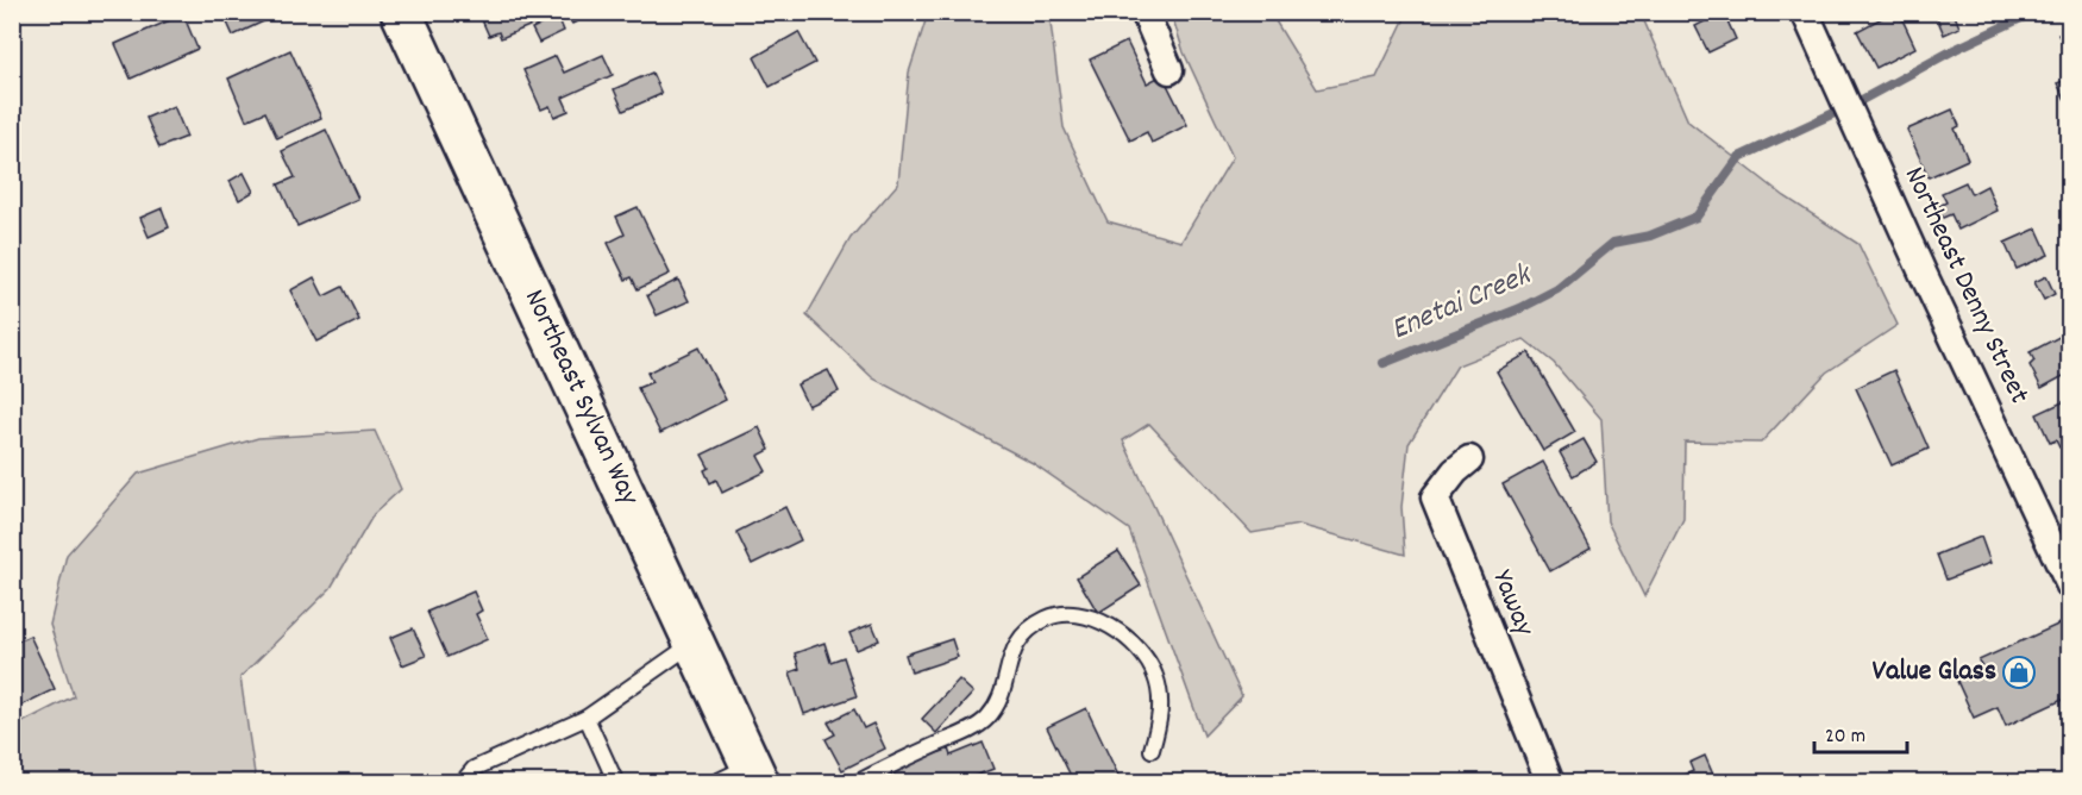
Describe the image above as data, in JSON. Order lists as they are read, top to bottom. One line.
{"streets":{"main road":["Northeast Sylvan Way"],"street":["Northeast Denny Street","Yaway"]},"water":["Enetai Creek"],"places":{"shop":["Value Glass"]},"scale_bar":"20 m"}
